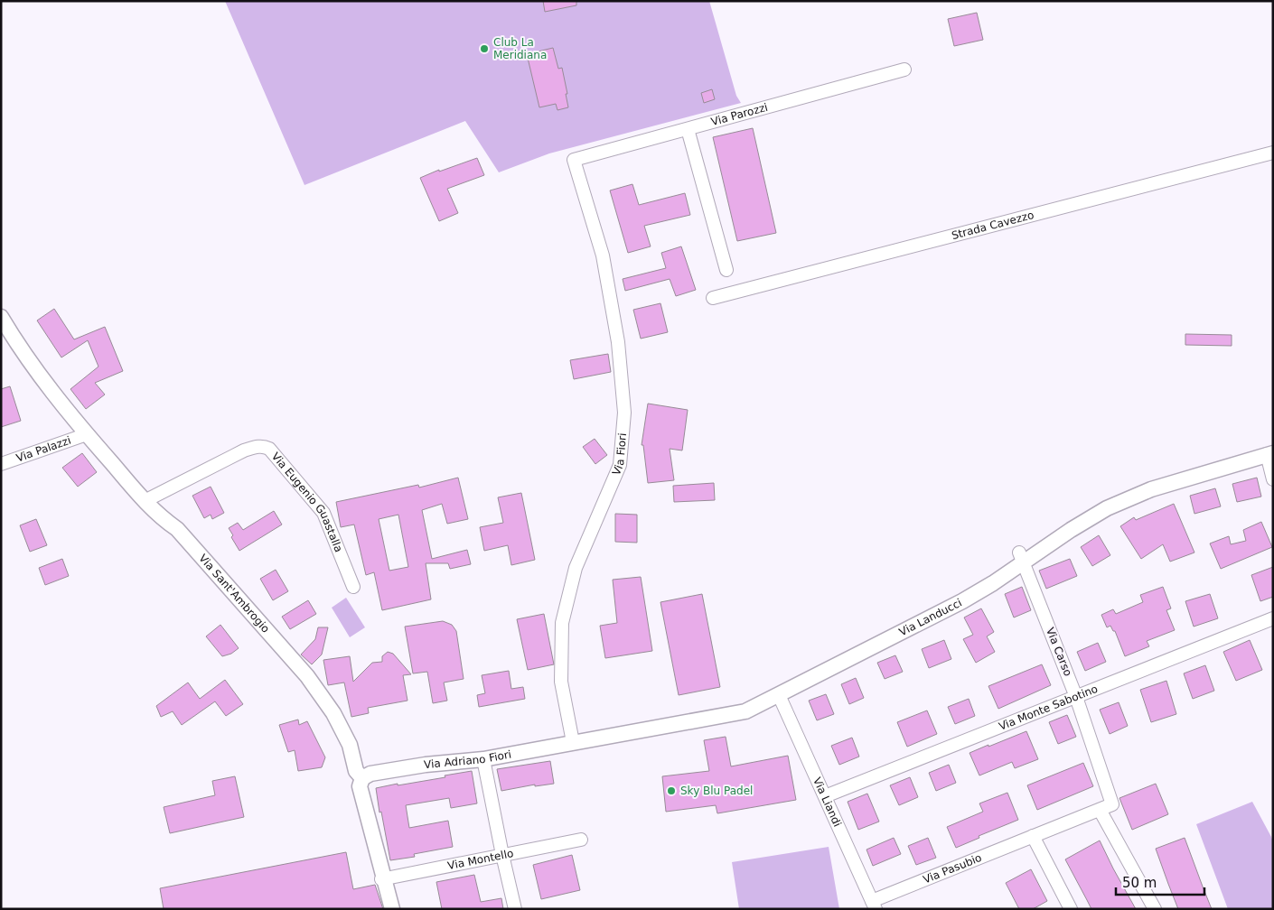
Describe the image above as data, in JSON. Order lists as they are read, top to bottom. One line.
{"streets":{"street":["Via Parozzi","Strada Cavezzo","Via Palazzi","Via Fiori","Via Eugenio Guastalla","Via Sant'Ambrogio","Via Landucci","Via Carso","Via Monte Sabotino","Via Adriano Fiori","Via Liandi","Via Montello","Via Pasubio"]},"crossings":[["Via Parozzi","Via Fiori"],["Via Palazzi","Via Sant'Ambrogio"],["Via Fiori","Via Landucci"],["Via Fiori","Via Adriano Fiori"],["Via Eugenio Guastalla","Via Sant'Ambrogio"],["Via Sant'Ambrogio","Via Adriano Fiori"],["Via Sant'Ambrogio","Via Montello"],["Via Landucci","Via Carso"],["Via Landucci","Via Adriano Fiori"],["Via Landucci","Via Liandi"],["Via Carso","Via Monte Sabotino"],["Via Carso","Via Pasubio"],["Via Monte Sabotino","Via Liandi"],["Via Liandi","Via Pasubio"]],"places":["Club La Meridiana","Sky Blu Padel"],"scale_bar":"50 m"}
